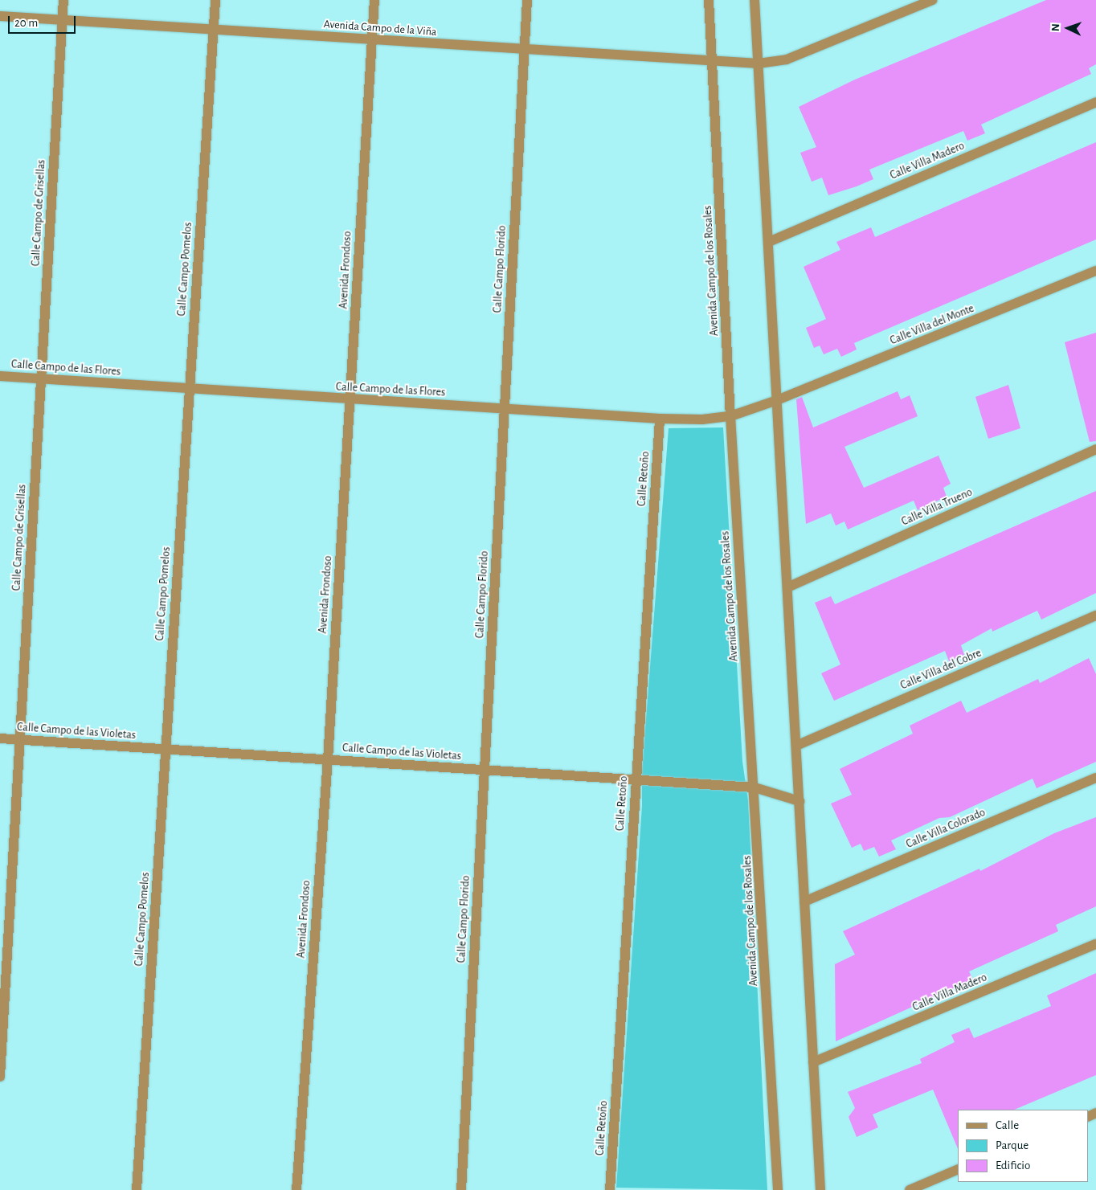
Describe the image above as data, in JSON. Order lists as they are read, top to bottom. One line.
{"streets":{"street":["Avenida Campo de la Viña","Calle Villa Madero","Calle Campo de Grisellas","Calle Campo Pomelos","Calle Campo Florido","Avenida Frondoso","Avenida Campo de los Rosales","Calle Villa del Monte","Calle Campo de las Flores","Calle Retoño","Calle Villa Trueno","Calle Villa del Cobre","Calle Campo de las Violetas","Calle Villa Colorado"]},"crossings":[["Avenida Campo de la Viña","Calle Campo de Grisellas"],["Avenida Campo de la Viña","Calle Campo Pomelos"],["Avenida Campo de la Viña","Calle Campo Florido"],["Avenida Campo de la Viña","Avenida Frondoso"],["Avenida Campo de la Viña","Avenida Campo de los Rosales"],["Calle Campo de Grisellas","Calle Campo de las Flores"],["Calle Campo de Grisellas","Calle Campo de las Violetas"],["Calle Campo Pomelos","Calle Campo de las Flores"],["Calle Campo Pomelos","Calle Campo de las Violetas"],["Calle Campo Florido","Calle Campo de las Flores"],["Calle Campo Florido","Calle Campo de las Violetas"],["Avenida Frondoso","Calle Campo de las Flores"],["Avenida Frondoso","Calle Campo de las Violetas"],["Avenida Campo de los Rosales","Calle Campo de las Flores"],["Avenida Campo de los Rosales","Calle Campo de las Violetas"],["Calle Villa del Monte","Calle Campo de las Flores"],["Calle Campo de las Flores","Calle Retoño"],["Calle Retoño","Calle Campo de las Violetas"]],"legend":["Calle","Parque","Edificio"],"scale_bar":"20 m","north":"left"}
